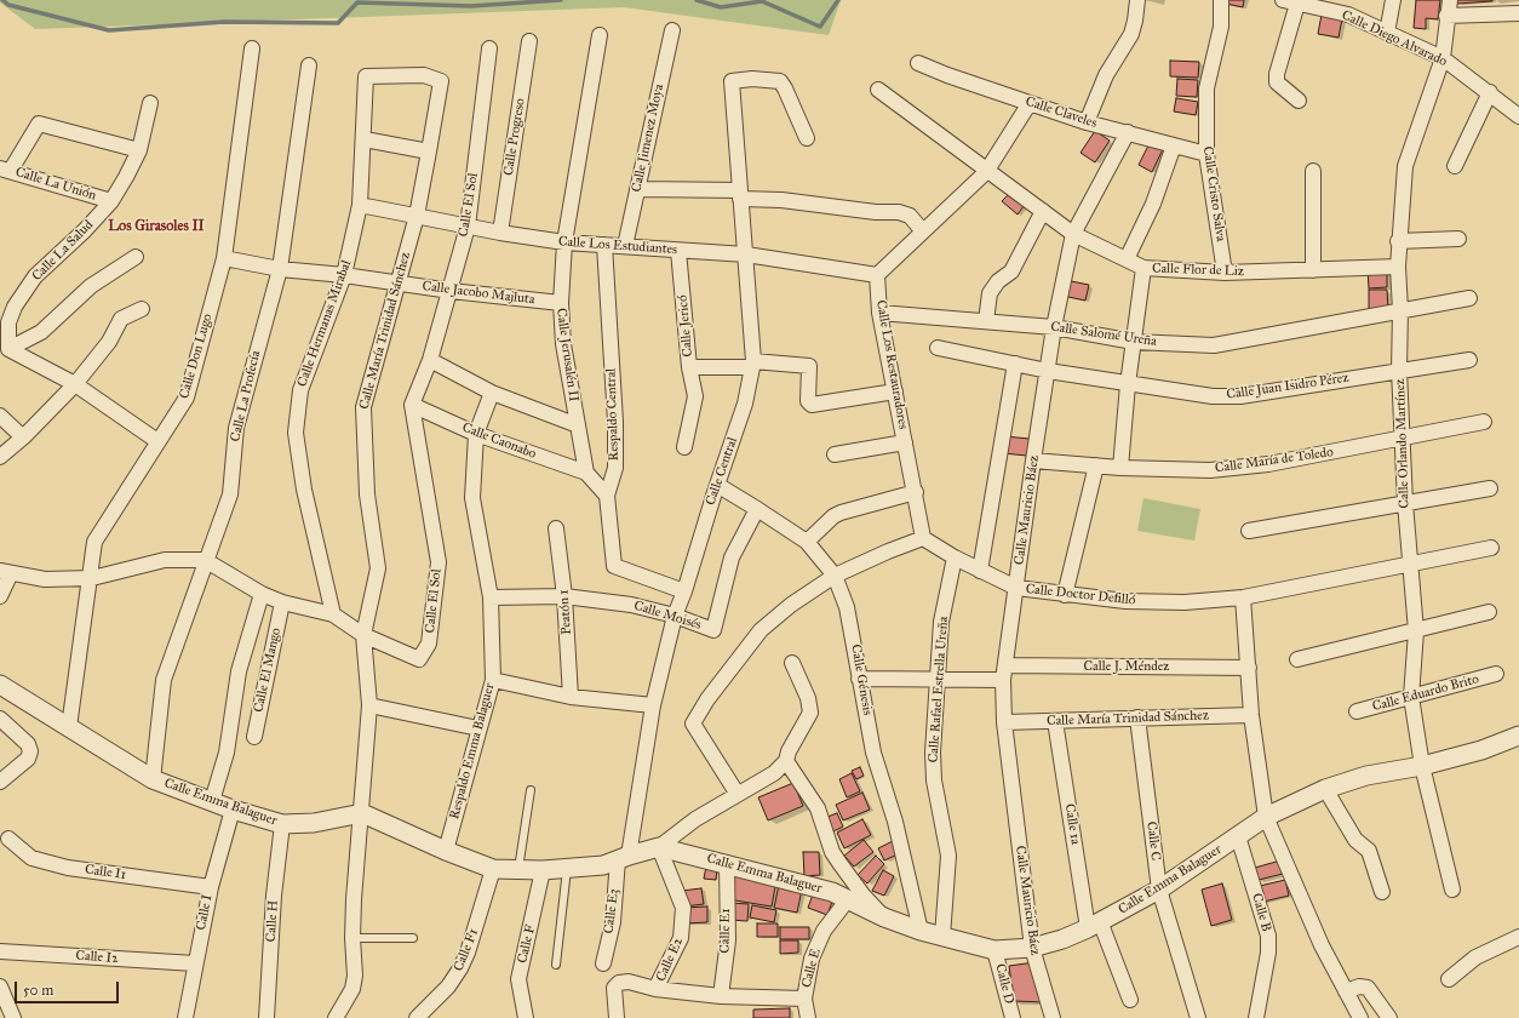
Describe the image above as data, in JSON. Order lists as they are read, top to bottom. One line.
{"streets":{"street":["Calle Diego Alvarado","Calle Claveles","Calle Progreso","Calle Jimenez Moya","Calle La Unión","Calle Cristo Salva","Calle El Sol","Calle Los Estudiantes","Calle La Salud","Calle Flor de Liz","Calle Jacobo Majluta","Calle Hermanas Mirabal","Calle Jericó","Calle María Trinidad Sánchez","Calle Salomé Ureña","Calle Jerusalén II","Calle Don Lugo","Calle Los Restauradores","Calle Juan Isidro Pérez","Calle La Profecía","Respaldo Central","Calle Caonabo","Calle Orlando Martínez","Calle María de Toledo","Calle Central","Calle Mauricio Báez","Calle Doctor Defilló","Peatón 1","Calle Moisés","Calle J. Méndez","Calle El Mango","Calle Génesis","Calle Rafael Estrella Ureña","Calle Eduardo Brito","Respaldo Emma Balaguer","Calle Emma Balaguer","Calle 1a","Calle C","Calle I1","Calle E3","Calle I","Calle B","Calle H","Calle E1","Calle F","Calle F1","Calle I2","Calle E2","Calle E","Calle D"]},"crossings":[["Calle Diego Alvarado","Calle Orlando Martínez"],["Calle Claveles","Calle Cristo Salva"],["Calle Claveles","Calle Mauricio Báez"],["Calle Progreso","Calle Los Estudiantes"],["Calle Jimenez Moya","Calle Los Estudiantes"],["Calle La Unión","Calle La Salud"],["Calle Cristo Salva","Calle Flor de Liz"],["Calle El Sol","Calle Los Estudiantes"],["Calle El Sol","Calle Jacobo Majluta"],["Calle El Sol","Calle Hermanas Mirabal"],["Calle El Sol","Calle María Trinidad Sánchez"],["Calle El Sol","Calle La Profecía"],["Calle El Sol","Calle Caonabo"],["Calle El Sol","Calle El Mango"],["Calle Los Estudiantes","Calle Hermanas Mirabal"],["Calle Los Estudiantes","Calle Jericó"],["Calle Los Estudiantes","Calle María Trinidad Sánchez"],["Calle Los Estudiantes","Calle Jerusalén II"],["Calle Los Estudiantes","Calle Los Restauradores"],["Calle Los Estudiantes","Respaldo Central"],["Calle Los Estudiantes","Calle Central"],["Calle Flor de Liz","Calle Orlando Martínez"],["Calle Flor de Liz","Calle Mauricio Báez"],["Calle Jacobo Majluta","Calle Hermanas Mirabal"],["Calle Jacobo Majluta","Calle María Trinidad Sánchez"],["Calle Jacobo Majluta","Calle Jerusalén II"],["Calle Jacobo Majluta","Calle Don Lugo"],["Calle Jacobo Majluta","Calle La Profecía"],["Calle Hermanas Mirabal","Calle María Trinidad Sánchez"],["Calle Jericó","Calle Los Restauradores"],["Calle Jericó","Calle Central"],["Calle María Trinidad Sánchez","Calle Mauricio Báez"],["Calle María Trinidad Sánchez","Calle Emma Balaguer"],["Calle María Trinidad Sánchez","Calle 1a"],["Calle María Trinidad Sánchez","Calle C"],["Calle Salomé Ureña","Calle Los Restauradores"],["Calle Salomé Ureña","Calle Orlando Martínez"],["Calle Salomé Ureña","Calle Mauricio Báez"],["Calle Jerusalén II","Calle Caonabo"],["Calle Don Lugo","Calle Emma Balaguer"],["Calle Los Restauradores","Calle Doctor Defilló"],["Calle Juan Isidro Pérez","Calle Orlando Martínez"],["Calle Juan Isidro Pérez","Calle Mauricio Báez"],["Calle La Profecía","Calle Emma Balaguer"],["Respaldo Central","Calle Central"],["Calle Caonabo","Respaldo Emma Balaguer"],["Calle Orlando Martínez","Calle María de Toledo"],["Calle Orlando Martínez","Calle Doctor Defilló"],["Calle Orlando Martínez","Calle Eduardo Brito"],["Calle Orlando Martínez","Calle Emma Balaguer"],["Calle María de Toledo","Calle Mauricio Báez"],["Calle Central","Calle Moisés"],["Calle Central","Calle Génesis"],["Calle Central","Calle Emma Balaguer"],["Calle Central","Calle E3"],["Calle Mauricio Báez","Calle Doctor Defilló"],["Calle Mauricio Báez","Calle J. Méndez"],["Calle Mauricio Báez","Calle Emma Balaguer"],["Calle Doctor Defilló","Calle Rafael Estrella Ureña"],["Peatón 1","Calle Moisés"],["Calle Moisés","Calle Génesis"],["Calle Moisés","Respaldo Emma Balaguer"],["Calle J. Méndez","Calle Génesis"],["Calle J. Méndez","Calle Rafael Estrella Ureña"],["Calle Génesis","Calle Emma Balaguer"],["Calle Rafael Estrella Ureña","Calle Emma Balaguer"],["Respaldo Emma Balaguer","Calle Emma Balaguer"],["Calle Emma Balaguer","Calle 1a"],["Calle Emma Balaguer","Calle C"],["Calle Emma Balaguer","Calle E3"],["Calle Emma Balaguer","Calle I"],["Calle Emma Balaguer","Calle B"],["Calle Emma Balaguer","Calle H"],["Calle Emma Balaguer","Calle E1"],["Calle Emma Balaguer","Calle F"],["Calle Emma Balaguer","Calle F1"],["Calle Emma Balaguer","Calle E2"],["Calle Emma Balaguer","Calle E"],["Calle Emma Balaguer","Calle D"],["Calle I1","Calle I"],["Calle I","Calle I2"]],"districts":["Los Girasoles II"],"scale_bar":"50 m"}
